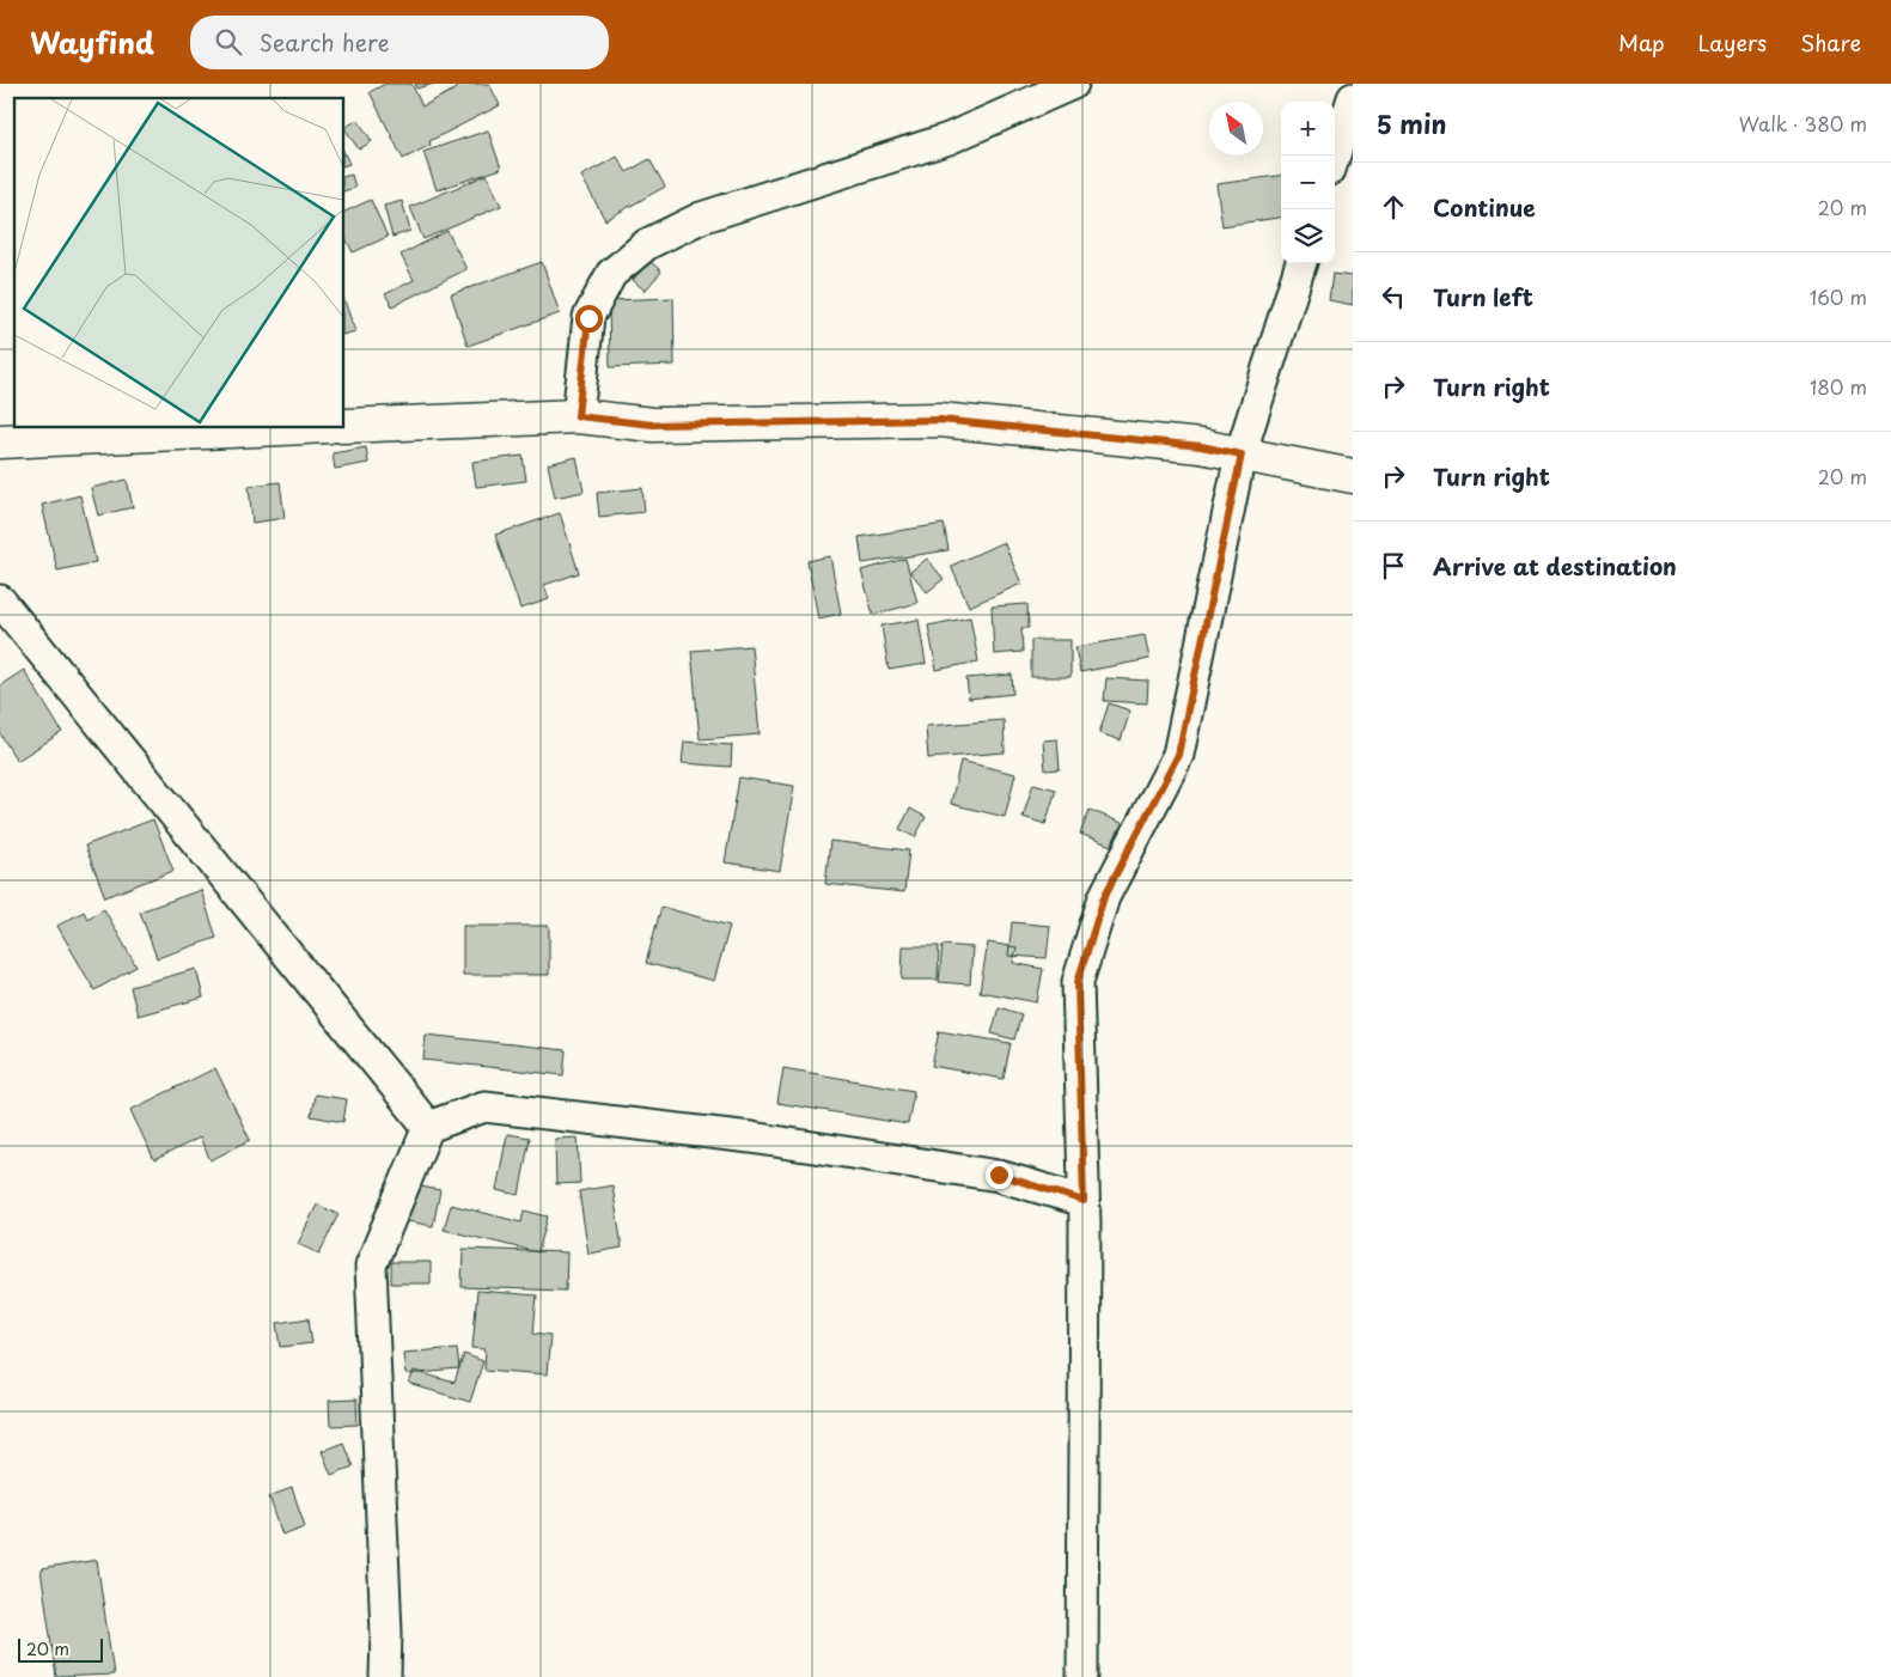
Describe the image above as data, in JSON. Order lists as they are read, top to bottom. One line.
{"scale_bar":"20 m","north":"top left","page":{"header":"Wayfind","search":"Search here","nav":["Map","Layers","Share"],"heading":["5 min","Walk · 380 m"],"map_buttons":["+","−"],"list":[["Continue","20 m"],["Turn left","160 m"],["Turn right","180 m"],["Turn right","20 m"],"Arrive at destination"],"scale":"20 m"}}
